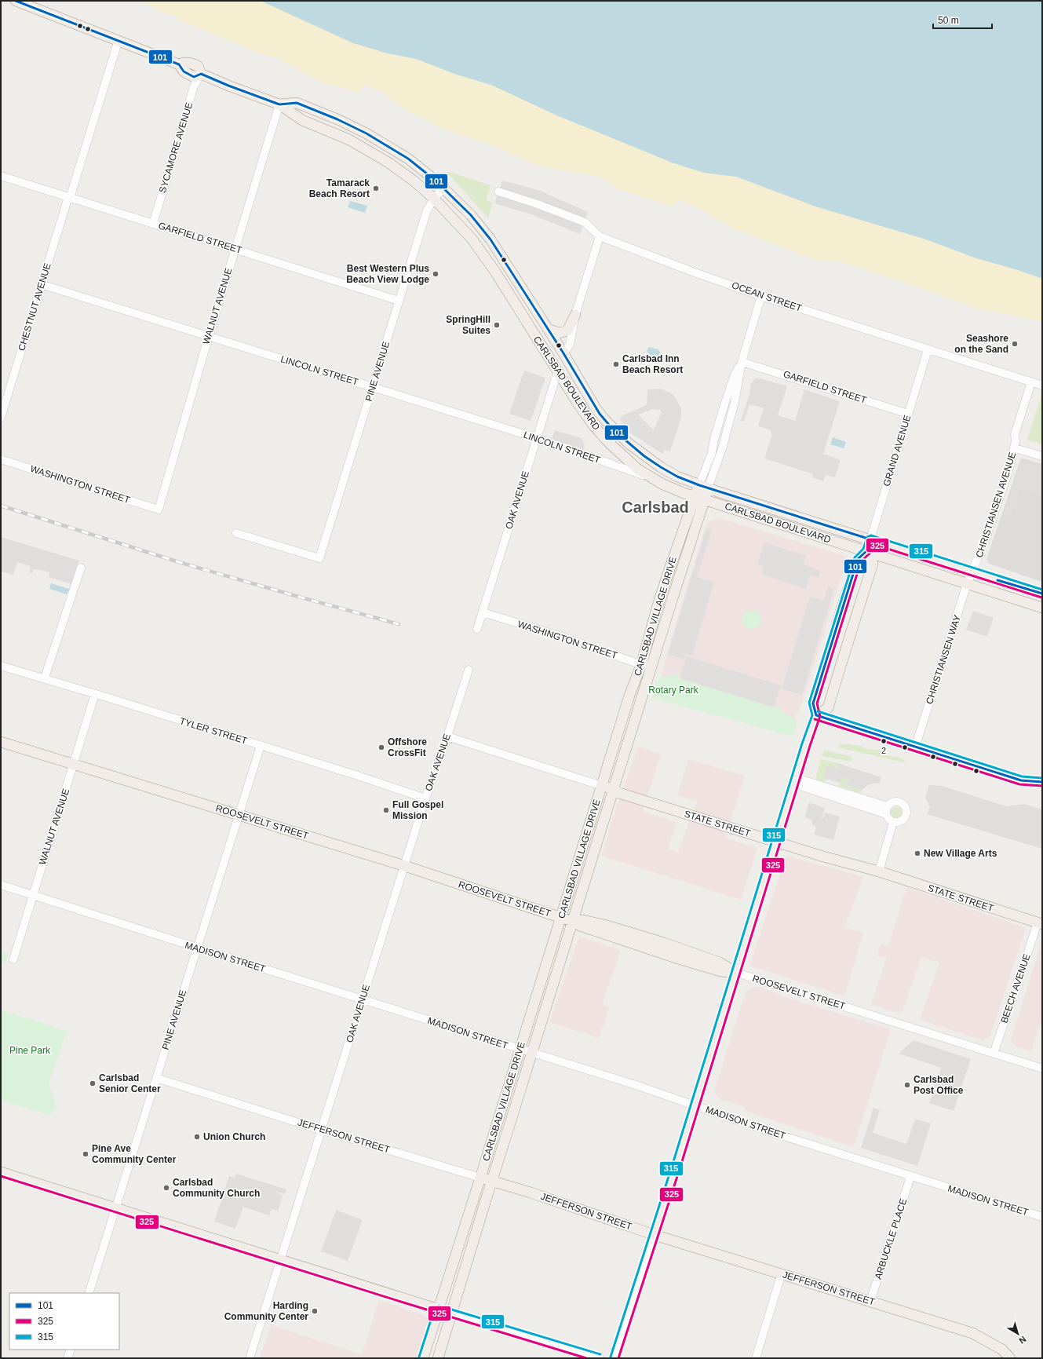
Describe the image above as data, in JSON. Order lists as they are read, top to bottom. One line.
{"streets":{"main road":["CARLSBAD BOULEVARD","GRAND AVENUE","CARLSBAD VILLAGE DRIVE","ROOSEVELT STREET","STATE STREET","JEFFERSON STREET"],"street":["SYCAMORE AVENUE","GARFIELD STREET","OCEAN STREET","WALNUT AVENUE","CHESTNUT AVENUE","LINCOLN STREET","PINE AVENUE","WASHINGTON STREET","OAK AVENUE","CHRISTIANSEN AVENUE","CHRISTIANSEN WAY","TYLER STREET","MADISON STREET","BEECH AVENUE","ARBUCKLE PLACE"]},"crossings":[["SYCAMORE AVENUE","GARFIELD STREET"],["SYCAMORE AVENUE","CARLSBAD BOULEVARD"],["GARFIELD STREET","WALNUT AVENUE"],["GARFIELD STREET","CHESTNUT AVENUE"],["GARFIELD STREET","PINE AVENUE"],["GARFIELD STREET","GRAND AVENUE"],["GARFIELD STREET","CARLSBAD VILLAGE DRIVE"],["OCEAN STREET","GRAND AVENUE"],["OCEAN STREET","CHRISTIANSEN AVENUE"],["OCEAN STREET","CARLSBAD VILLAGE DRIVE"],["WALNUT AVENUE","LINCOLN STREET"],["WALNUT AVENUE","CARLSBAD BOULEVARD"],["WALNUT AVENUE","WASHINGTON STREET"],["WALNUT AVENUE","TYLER STREET"],["WALNUT AVENUE","ROOSEVELT STREET"],["WALNUT AVENUE","MADISON STREET"],["CHESTNUT AVENUE","LINCOLN STREET"],["CHESTNUT AVENUE","CARLSBAD BOULEVARD"],["LINCOLN STREET","PINE AVENUE"],["LINCOLN STREET","CARLSBAD BOULEVARD"],["LINCOLN STREET","OAK AVENUE"],["PINE AVENUE","CARLSBAD BOULEVARD"],["PINE AVENUE","TYLER STREET"],["PINE AVENUE","ROOSEVELT STREET"],["PINE AVENUE","MADISON STREET"],["PINE AVENUE","JEFFERSON STREET"],["CARLSBAD BOULEVARD","GRAND AVENUE"],["CARLSBAD BOULEVARD","OAK AVENUE"],["CARLSBAD BOULEVARD","CHRISTIANSEN AVENUE"],["CARLSBAD BOULEVARD","CARLSBAD VILLAGE DRIVE"],["CARLSBAD BOULEVARD","CHRISTIANSEN WAY"],["GRAND AVENUE","ROOSEVELT STREET"],["GRAND AVENUE","STATE STREET"],["GRAND AVENUE","MADISON STREET"],["GRAND AVENUE","JEFFERSON STREET"],["WASHINGTON STREET","OAK AVENUE"],["WASHINGTON STREET","CARLSBAD VILLAGE DRIVE"],["OAK AVENUE","TYLER STREET"],["OAK AVENUE","ROOSEVELT STREET"],["OAK AVENUE","STATE STREET"],["OAK AVENUE","MADISON STREET"],["OAK AVENUE","JEFFERSON STREET"],["CHRISTIANSEN AVENUE","CHRISTIANSEN WAY"],["CARLSBAD VILLAGE DRIVE","ROOSEVELT STREET"],["CARLSBAD VILLAGE DRIVE","STATE STREET"],["CARLSBAD VILLAGE DRIVE","MADISON STREET"],["CARLSBAD VILLAGE DRIVE","JEFFERSON STREET"],["ROOSEVELT STREET","BEECH AVENUE"],["STATE STREET","BEECH AVENUE"],["MADISON STREET","ARBUCKLE PLACE"],["JEFFERSON STREET","ARBUCKLE PLACE"]],"districts":["Carlsbad"],"parks":["Rotary Park","Pine Park"],"places":["Tamarack Beach Resort","Best Western Plus Beach View Lodge","SpringHill Suites","Seashore on the Sand","Carlsbad Inn Beach Resort","2","Offshore CrossFit","Full Gospel Mission","New Village Arts","Carlsbad Senior Center","Carlsbad Post Office","Union Church","Pine Ave Community Center","Carlsbad Community Church","Harding Community Center"],"lines":["transit line 101","transit line 315","transit line 325"],"legend":["101","325","315"],"scale_bar":"50 m","north":"bottom right"}
